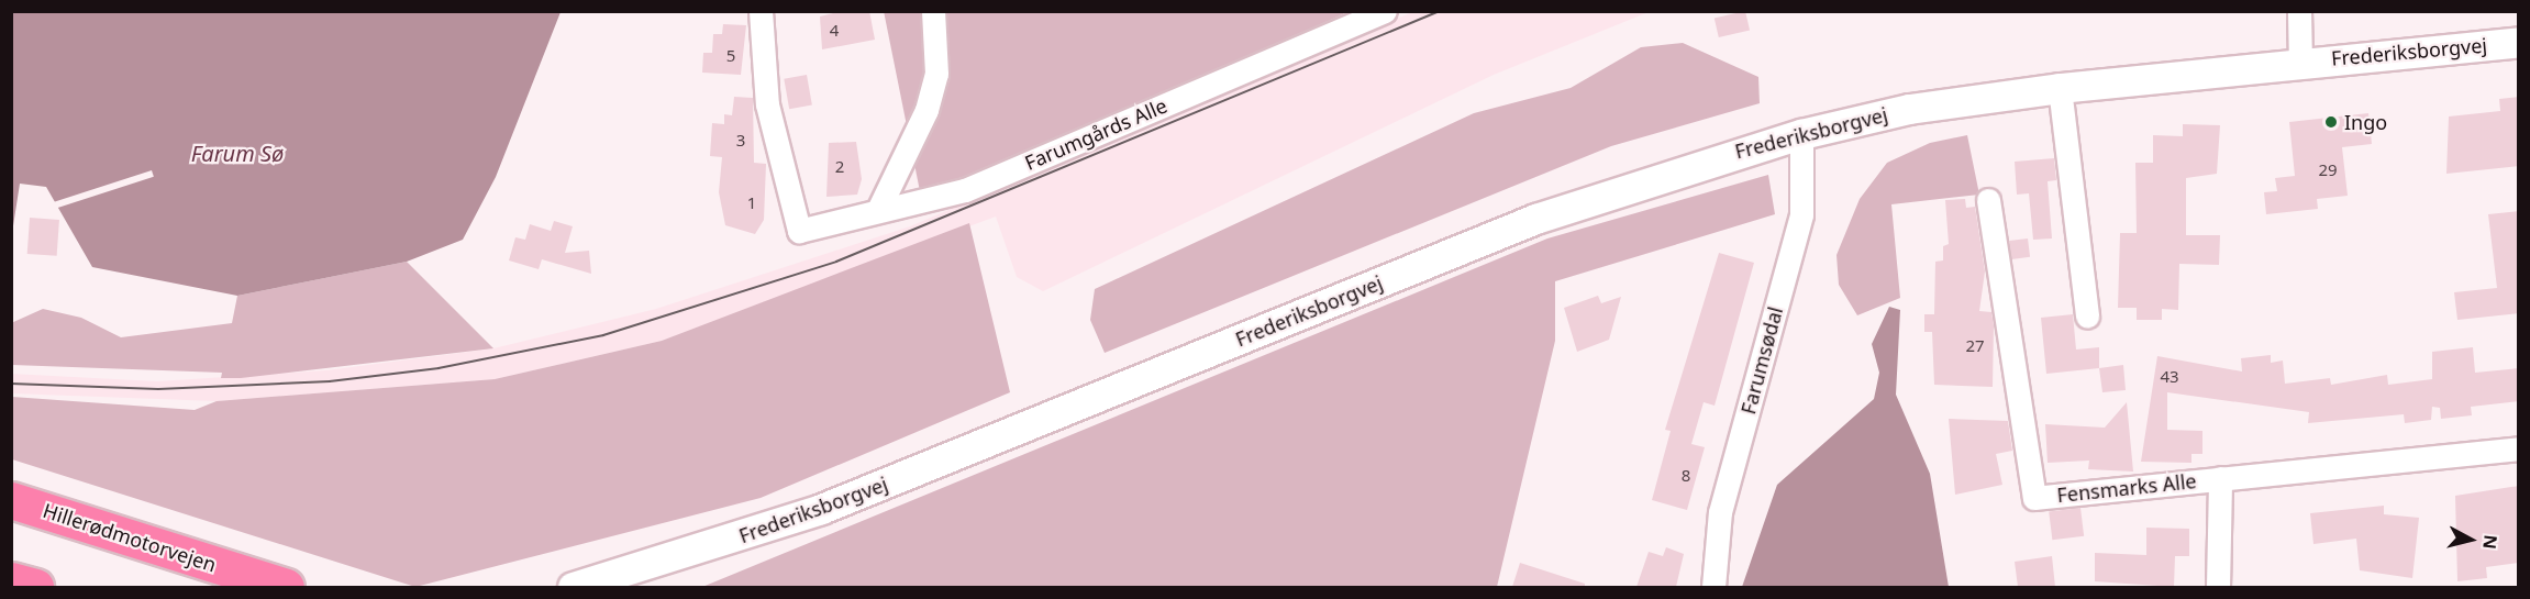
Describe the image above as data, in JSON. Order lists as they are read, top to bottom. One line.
{"streets":{"highway":["Hillerødmotorvejen"],"street":["Frederiksborgvej","Farumgårds Alle","Farumsødal","Fensmarks Alle"]},"crossings":[["Frederiksborgvej","Farumsødal"]],"water":["Farum Sø"],"places":["Ingo"],"house_numbers":["4","5","3","2","29","1","27","43","8"],"north":"right"}
